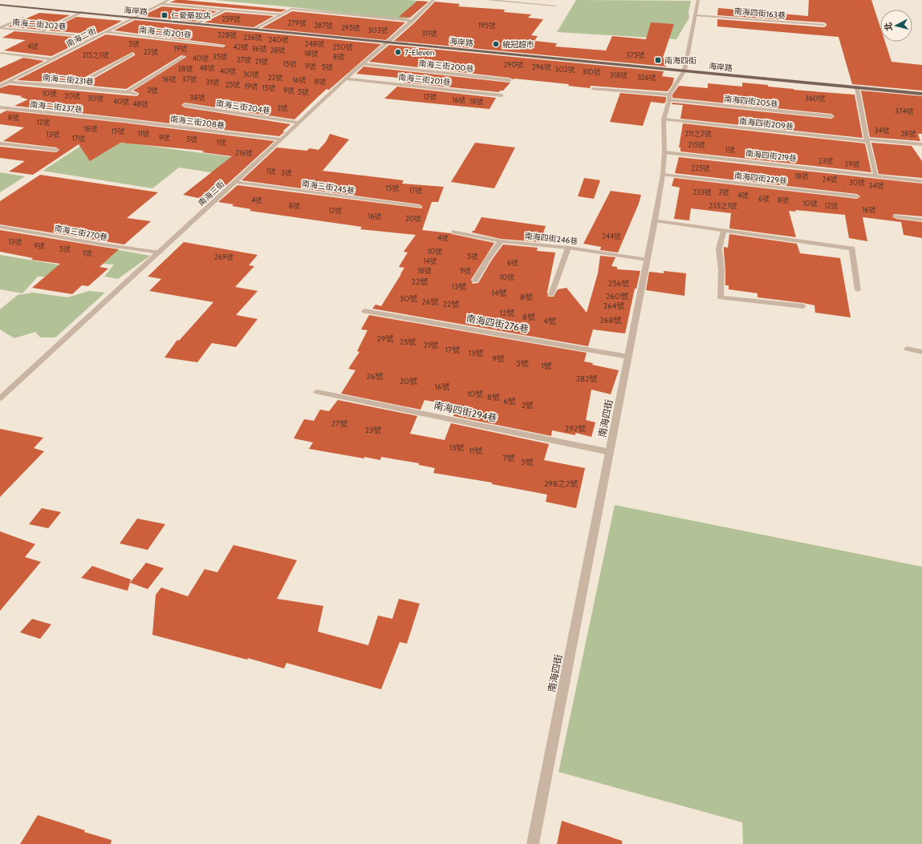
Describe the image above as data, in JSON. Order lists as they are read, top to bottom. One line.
{"streets":{"main road":["海岸路"],"street":["南海四街163巷","南海二街202巷","南海二街201巷","南海二街","南海三街200巷","南海二街231巷","南海三街201巷","南海四街205巷","南海二街237巷","南海三街204巷","南海三街208巷","南海四街209巷","南海四街219巷","南海四街229巷","南海三街245巷","南海三街","南海三街270巷","南海四街246巷","南海四街276巷","南海四街294巷","南海四街"]},"crossings":[["海岸路","南海二街"],["海岸路","南海三街"],["海岸路","南海四街"],["南海四街163巷","南海四街"],["南海二街202巷","南海二街"],["南海二街201巷","南海二街"],["南海二街","南海二街231巷"],["南海三街200巷","南海三街"],["南海三街201巷","南海三街"],["南海四街205巷","南海四街"],["南海二街237巷","南海三街208巷"],["南海三街204巷","南海三街"],["南海三街208巷","南海三街"],["南海四街209巷","南海四街"],["南海四街219巷","南海四街"],["南海四街229巷","南海四街"],["南海三街245巷","南海三街"],["南海三街","南海三街270巷"],["南海四街246巷","南海四街"],["南海四街276巷","南海四街"],["南海四街294巷","南海四街"]],"places":{"transit":["仁愛藥妝店","南海四街"],"other":["統冠超市","7-Eleven"]},"house_numbers":["259號","279號","287號","195號","295號","303號","311號","228號","236號","240號","5號","248號","4號","42號","250號","19號","36號","28號","22號","18號","215之1號","375號","35號","8號","40號","27號","21號","15號","290號","9號","5號","296號","48號","28號","302號","40號","310號","30號","318號","22號","326號","16號","37號","16號","8號","31號","25號","19號","15號","2號","9號","5號","10號","20號","12號","38號","30號","360號","16號","40號","18號","48號","2號","374號","8號","12號","18號","34號","15號","11號","211之2號","28號","13號","9號","17號","5號","1號","215號","1號","216號","23號","29號","225號","1號","3號","18號","24號","30號","34號","15號","17號","233號","2號","4號","6號","4號","8號","10號","8號","235之1號","12號","16號","12號","16號","20號","244號","4號","13號","9號","5號","10號","1號","5號","269號","14號","6號","18號","9號","10號","22號","256號","13號","14號","260號","8號","30號","26號","22號","264號","12號","8號","268號","4號","29號","25號","21號","17號","13號","9號","5號","1號","26號","282號","20號","16號","10號","8號","6號","2號","27號","292號","23號","13號","11號","7號","5號","298之2號"],"north":"left"}
